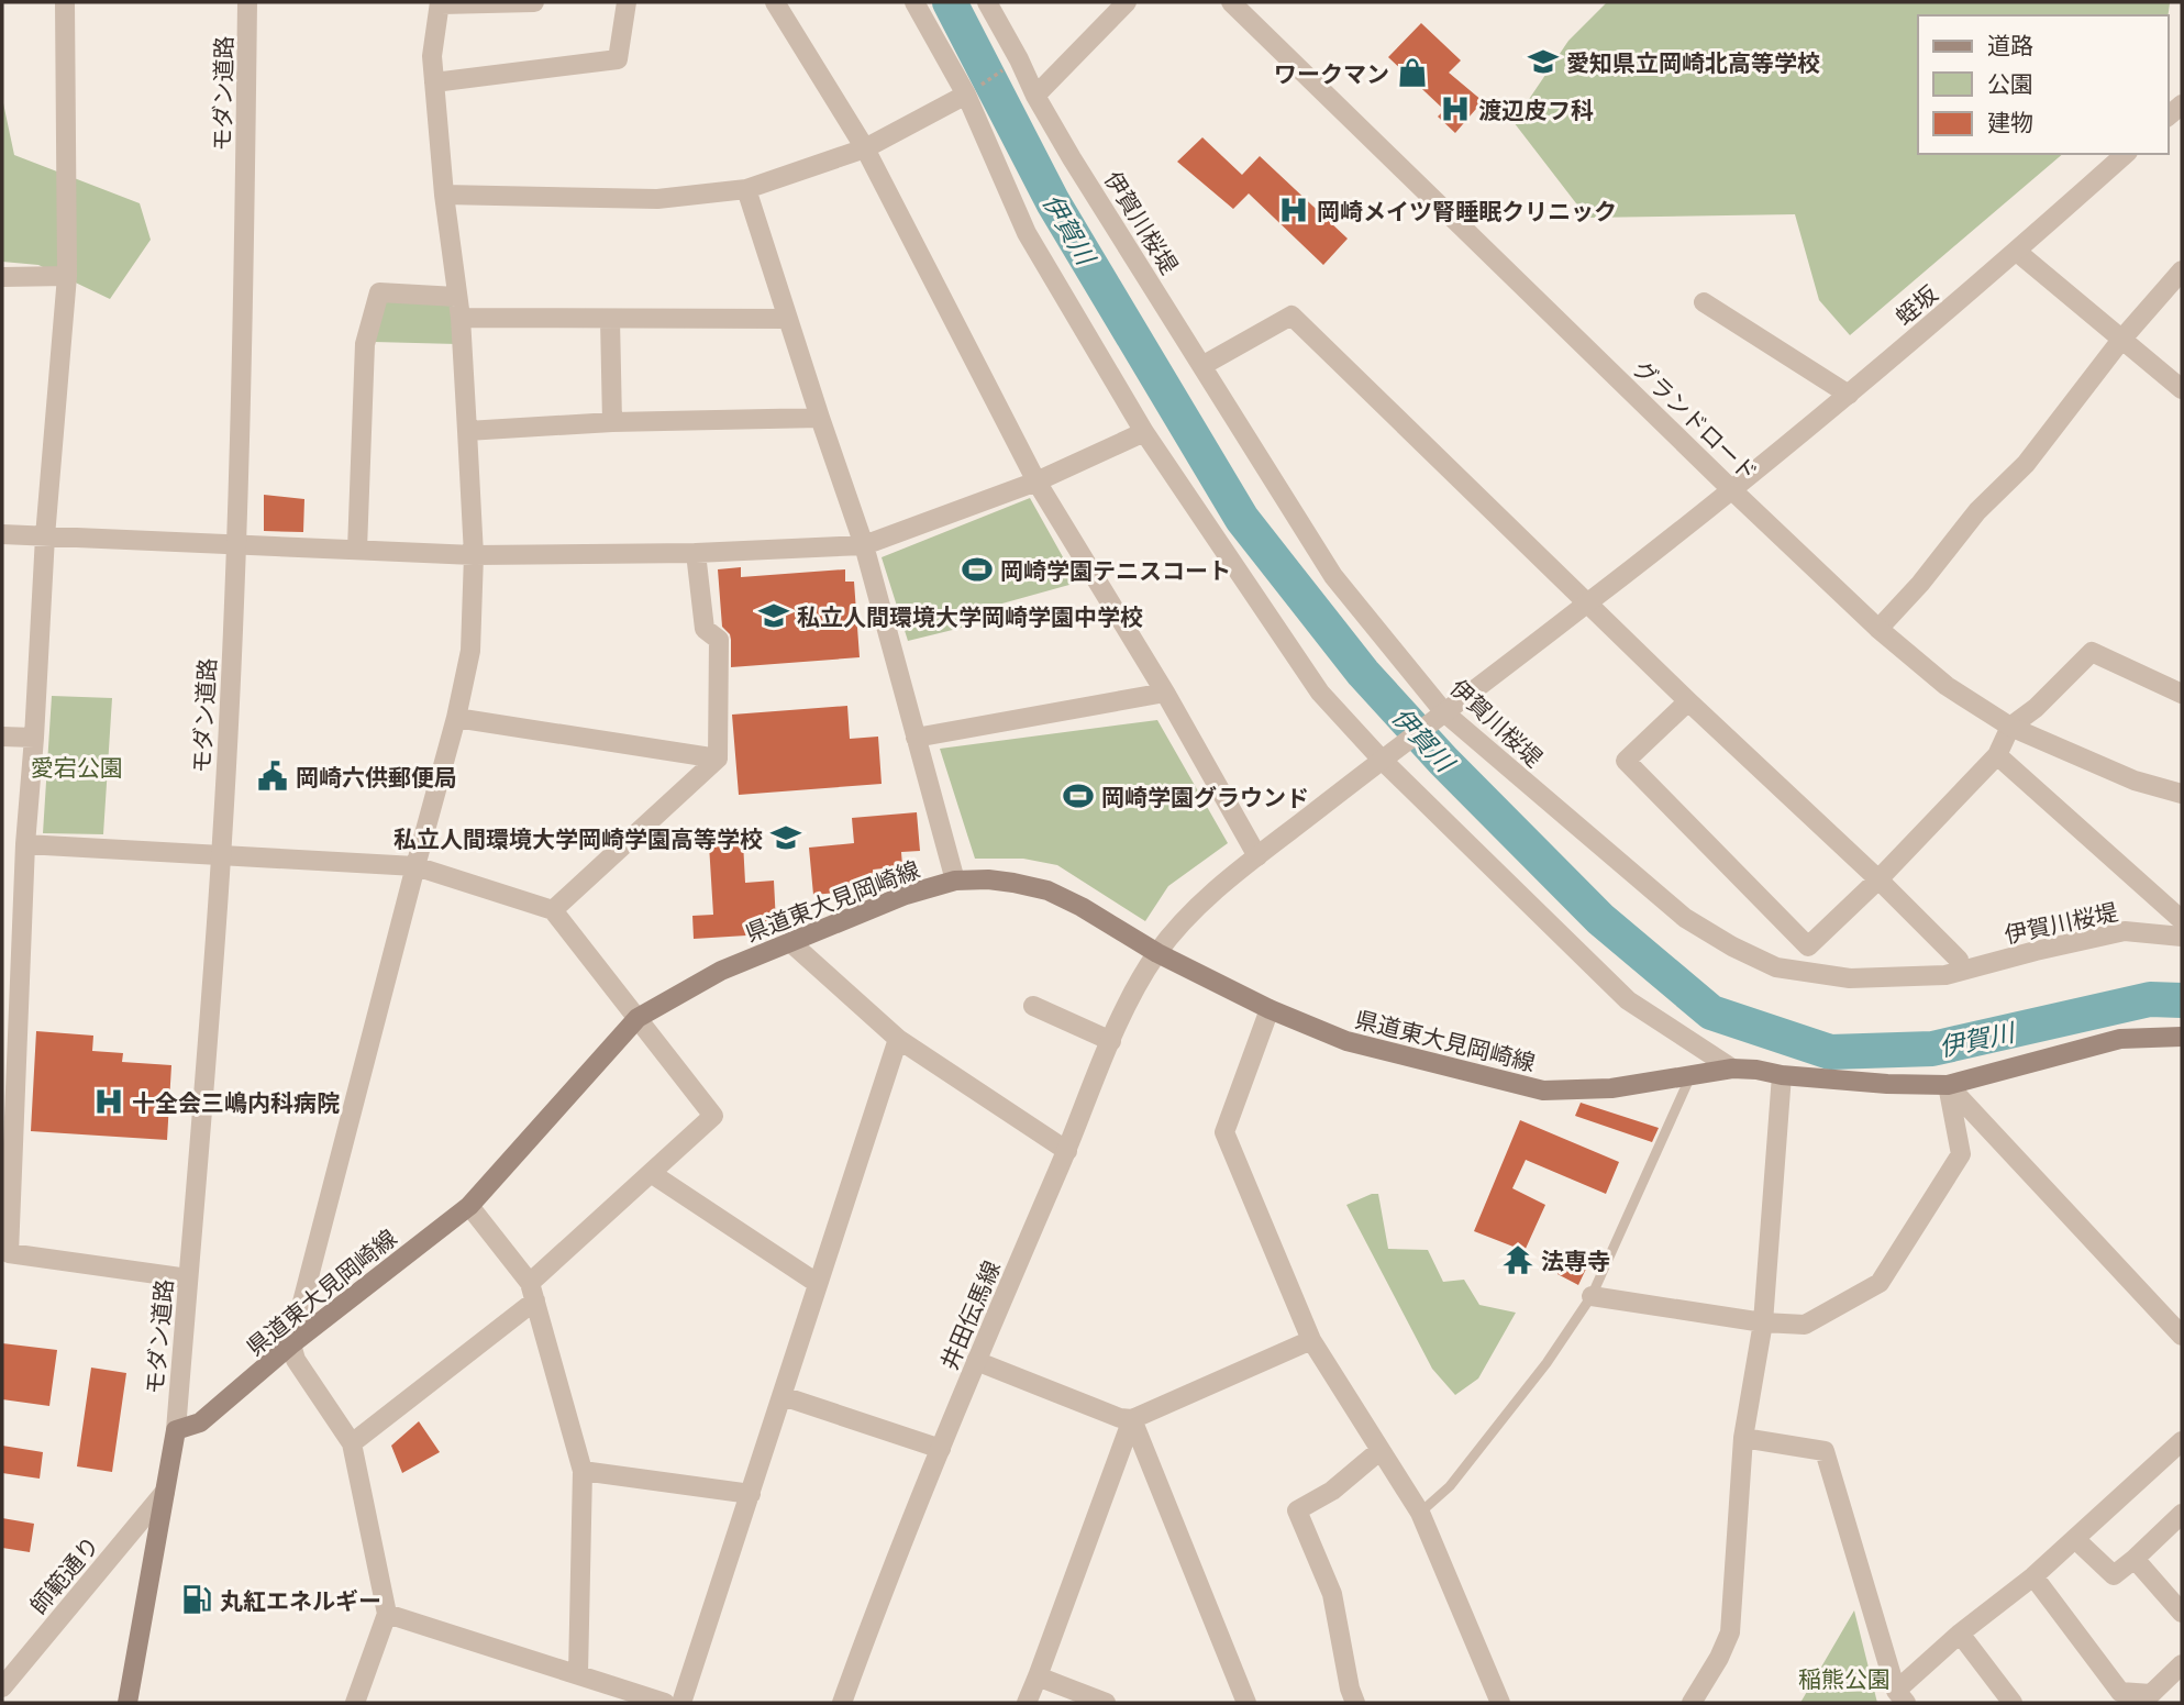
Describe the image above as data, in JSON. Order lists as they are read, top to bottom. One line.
{"streets":{"main road":["県道東大見岡崎線"],"street":["モダン道路","伊賀川桜堤","蛭坂","グランドロード","井田伝馬線","師範通り"]},"crossings":[["モダン道路","県道東大見岡崎線"],["伊賀川桜堤","蛭坂"],["伊賀川桜堤","井田伝馬線"],["蛭坂","グランドロード"],["蛭坂","井田伝馬線"],["県道東大見岡崎線","井田伝馬線"]],"water":["伊賀川"],"parks":["愛宕公園","稲熊公園"],"places":{"school or university":["愛知県立岡崎北高等学校","私立人間環境大学岡崎学園中学校","私立人間環境大学岡崎学園高等学校"],"shop":["ワークマン"],"hospital":["渡辺皮フ科","岡崎メイツ腎睡眠クリニック","十全会三嶋内科病院"],"sports":["岡崎学園テニスコート","岡崎学園グラウンド"],"public building":["岡崎六供郵便局"],"temple":["法専寺"],"fuel station":["丸紅エネルギー"]},"legend":["道路","公園","建物"]}
